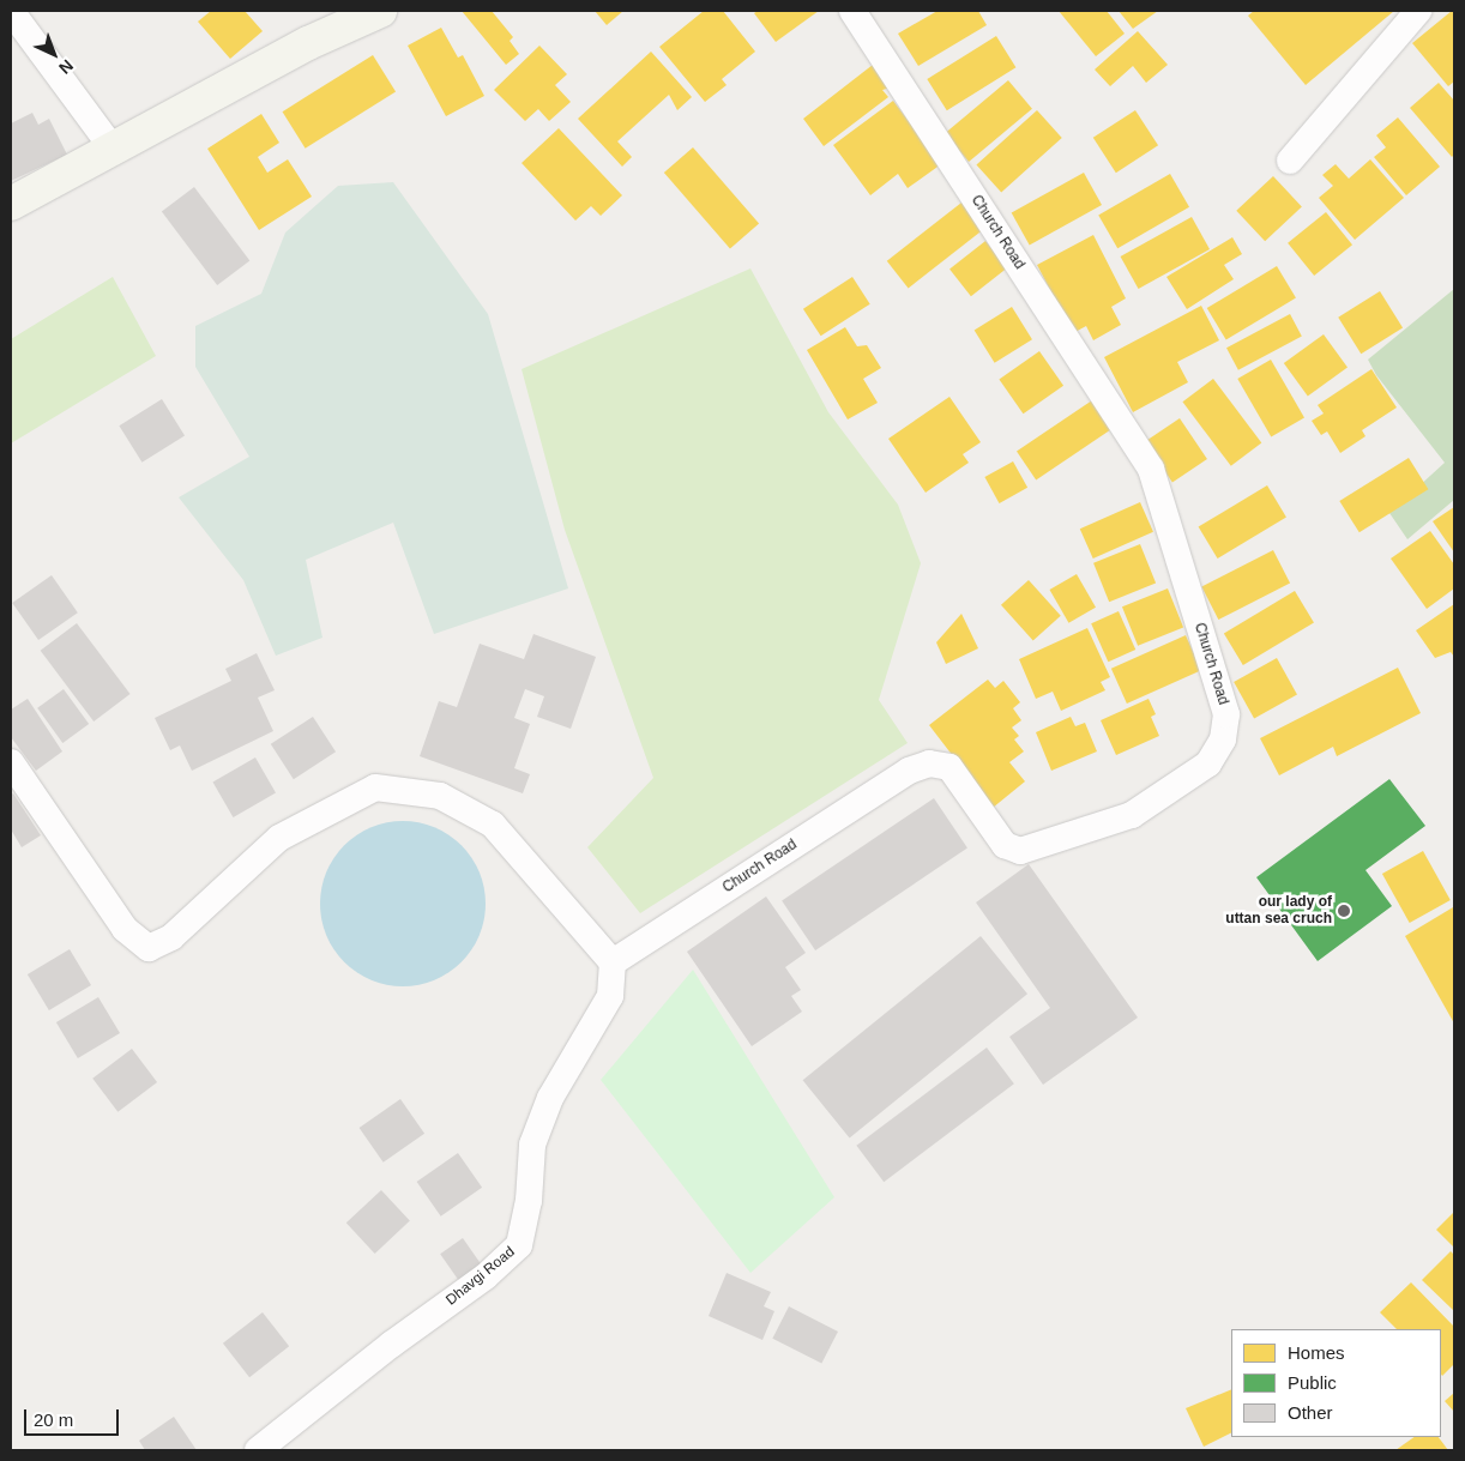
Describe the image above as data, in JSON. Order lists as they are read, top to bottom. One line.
{"streets":{"street":["Church Road","Dhavgi Road"]},"crossings":[["Church Road","Dhavgi Road"]],"places":["our lady of uttan sea cruch"],"legend":["Homes","Public","Other"],"scale_bar":"20 m","north":"bottom right"}
